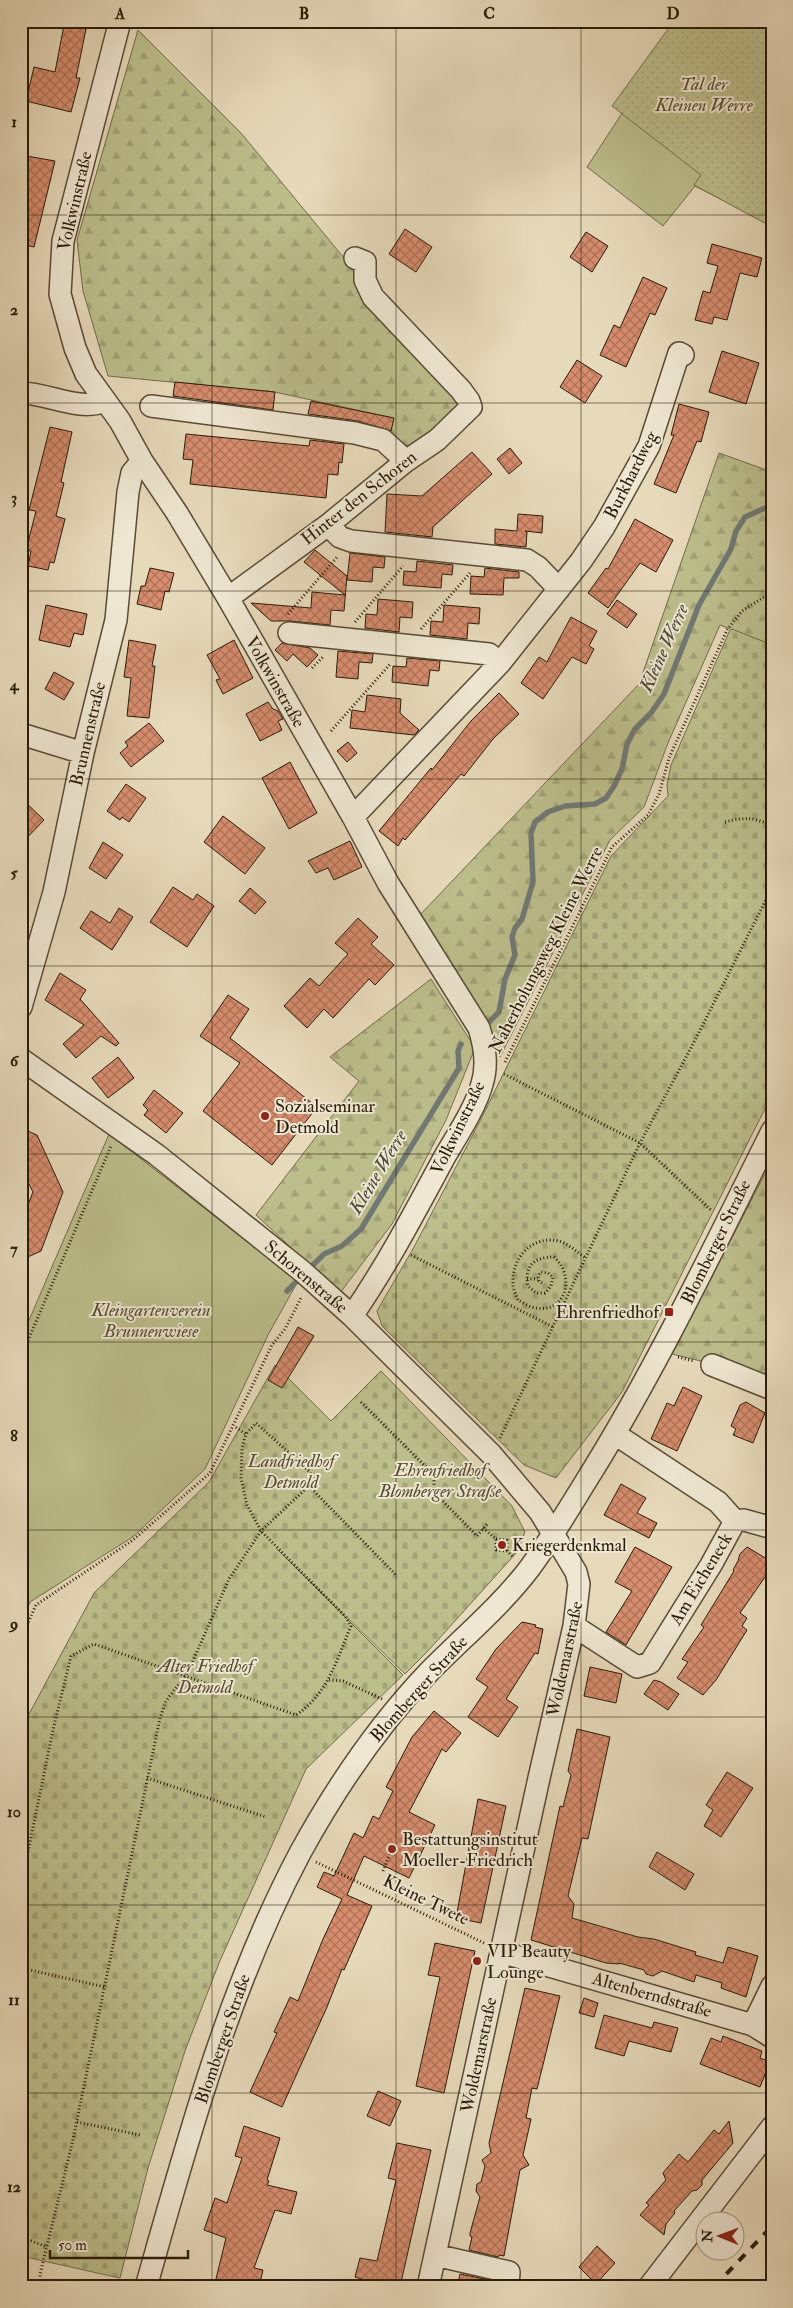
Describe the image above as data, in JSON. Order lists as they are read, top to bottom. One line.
{"streets":{"street":["Volkwinstraße","Burkhardweg","Hinter den Schoren","Brunnenstraße","Blomberger Straße","Schorenstraße","Am Eicheneck","Woldemarstraße","Altenberndstraße"],"path":["Naherholungsweg Kleine Werre","Kleine Twete"]},"crossings":[["Volkwinstraße","Burkhardweg"],["Volkwinstraße","Hinter den Schoren"],["Volkwinstraße","Brunnenstraße"],["Volkwinstraße","Schorenstraße"],["Blomberger Straße","Schorenstraße"],["Blomberger Straße","Am Eicheneck"],["Blomberger Straße","Woldemarstraße"],["Schorenstraße","Woldemarstraße"],["Am Eicheneck","Woldemarstraße"],["Woldemarstraße","Kleine Twete"],["Woldemarstraße","Altenberndstraße"],["Kleine Twete","Altenberndstraße"]],"water":["Kleine Werre"],"parks":["Tal der Kleinen Werre","Kleingartenverein Brunnenwiese","Landfriedhof Detmold","Ehrenfriedhof Blomberger Straße","Alter Friedhof Detmold"],"places":{"other":["Sozialseminar Detmold","Kriegerdenkmal","Bestattungsinstitut Moeller-Friedrich","VIP Beauty Lounge"],"transit":["Ehrenfriedhof"]},"scale_bar":"50 m","north":"left","grid":{"columns":["A","B","C","D"],"rows":["1","2","3","4","5","6","7","8","9","10","11","12"]}}
